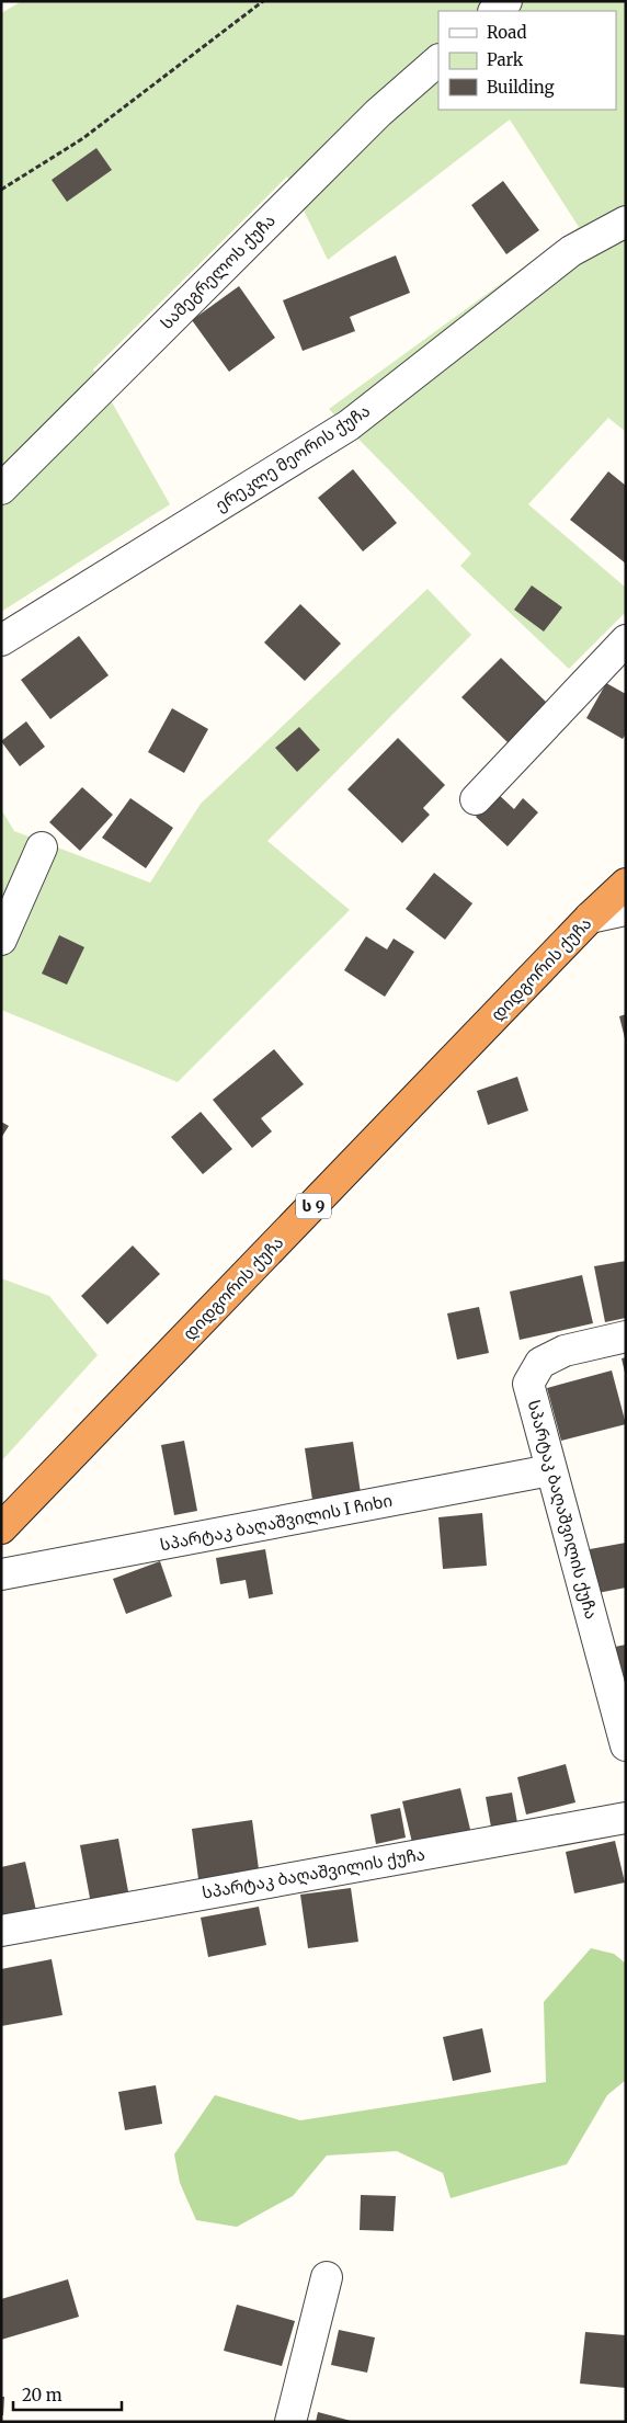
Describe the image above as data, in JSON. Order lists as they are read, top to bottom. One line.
{"streets":{"highway":["დიდგორის ქუჩა","ს 9"],"street":["სამეგრელოს ქუჩა","ერეკლე მეორის ქუჩა","სპარტაკ ბაღაშვილის ქუჩა","სპარტაკ ბაღაშვილის I ჩიხი"]},"crossings":[["სპარტაკ ბაღაშვილის ქუჩა","სპარტაკ ბაღაშვილის I ჩიხი"]],"legend":["Road","Park","Building"],"scale_bar":"20 m"}
